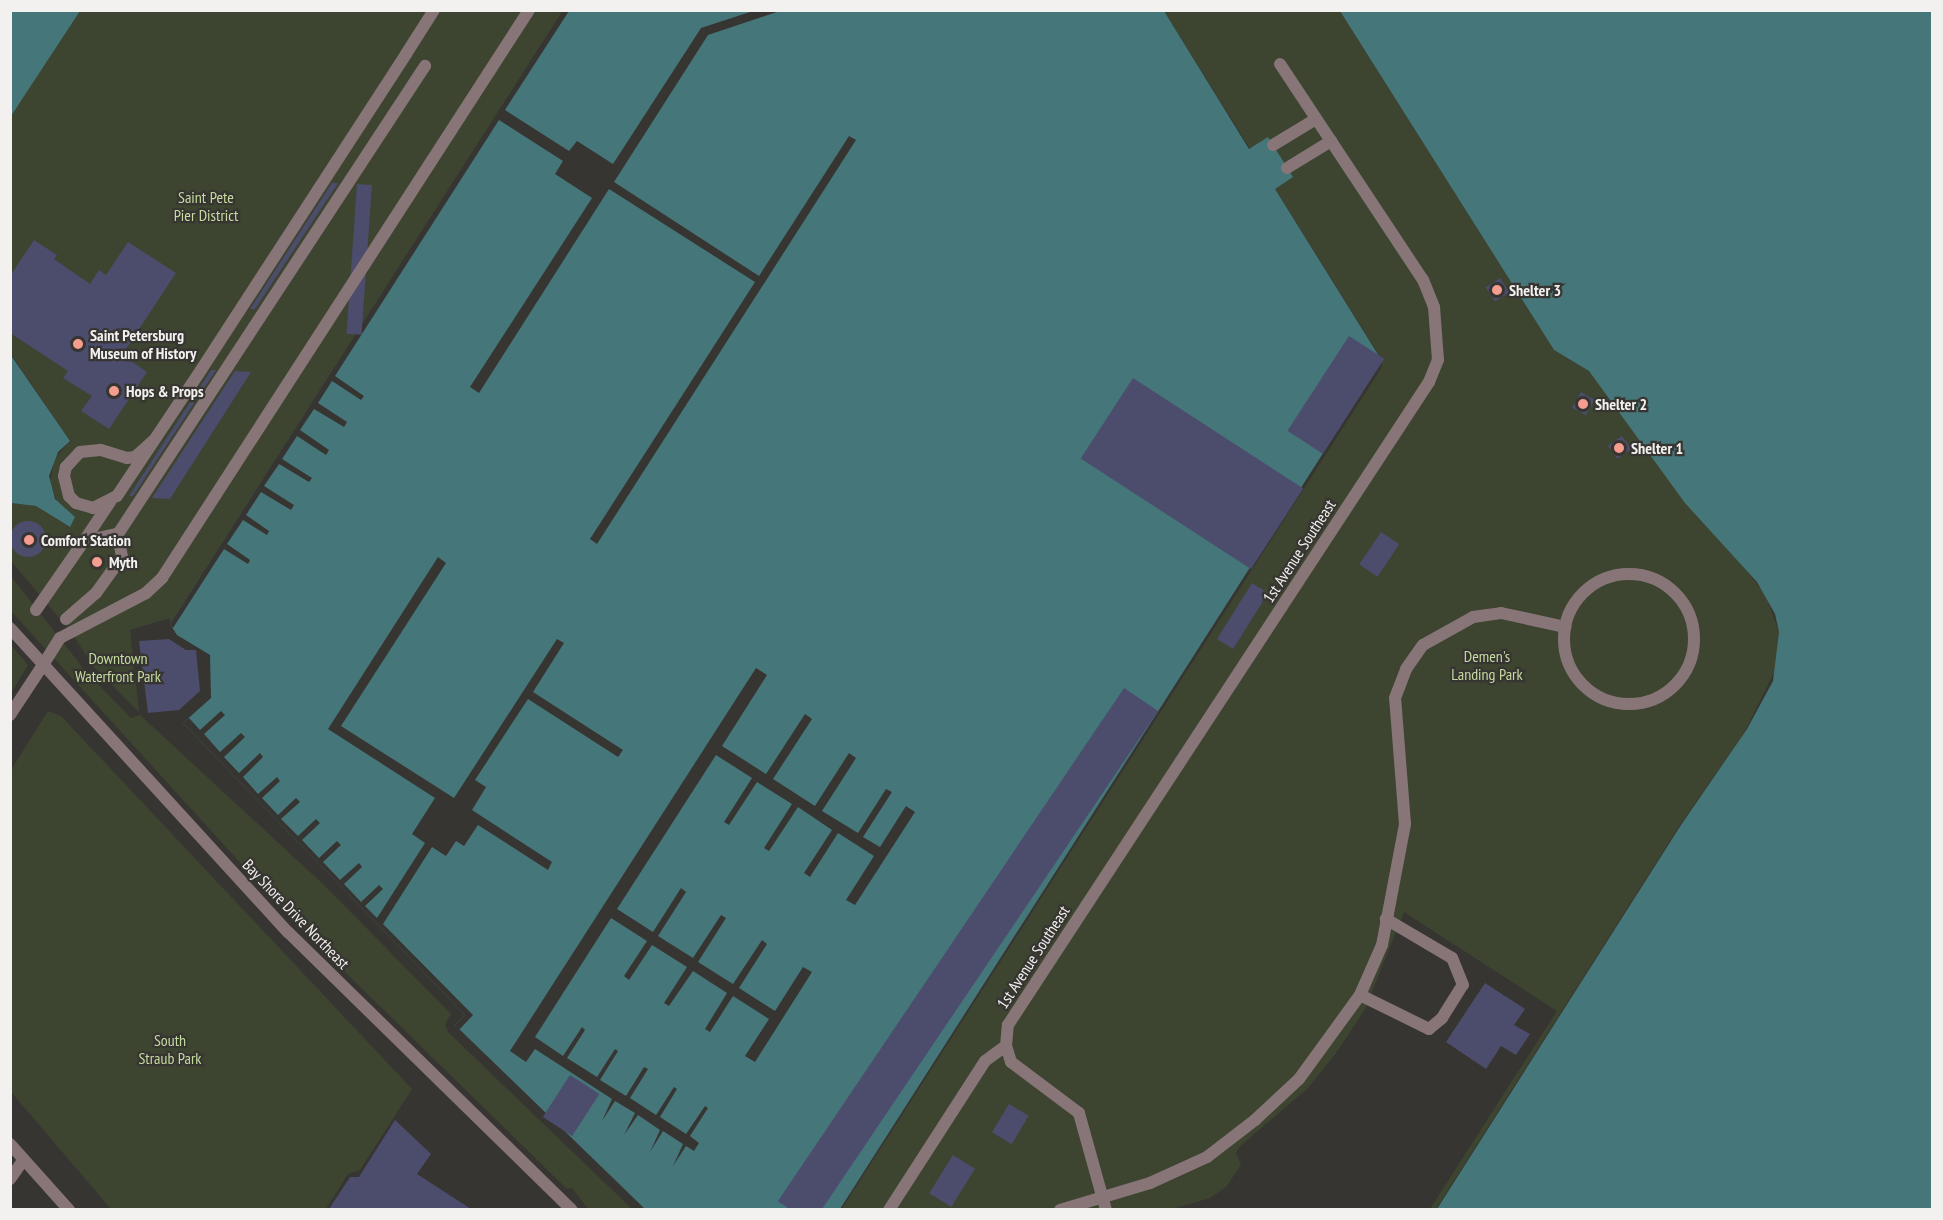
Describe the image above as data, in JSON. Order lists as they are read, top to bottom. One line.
{"streets":{"street":["1st Avenue Southeast","Bay Shore Drive Northeast"]},"parks":["Saint Pete Pier District","Demen's Landing Park","Downtown Waterfront Park","South Straub Park"],"places":["Shelter 3","Saint Petersburg Museum of History","Hops & Props","Shelter 2","Shelter 1","Comfort Station","Myth"]}
